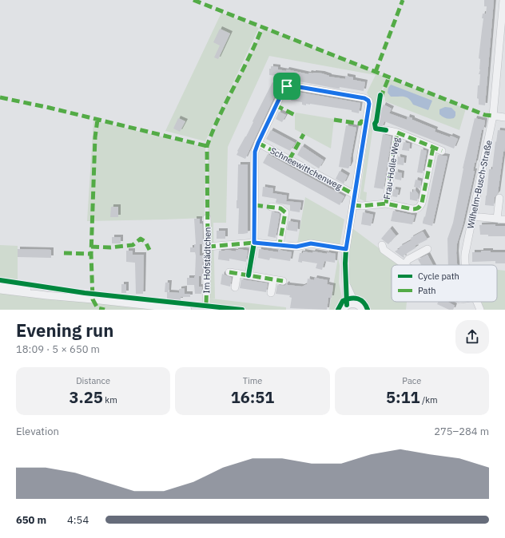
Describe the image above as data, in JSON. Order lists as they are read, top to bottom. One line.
{"streets":{"street":["Schneewittchenweg","Frau-Holle-Weg","Wilhelm-Busch-Straße","Im Hofstädtchen"]},"legend":["Cycle path","Path"],"page":{"heading":["Evening run","18:09 · 5 × 650 m"],"stats":[["Distance","3.25 km"],["Time","16:51"],["Pace","5:11 /km"]],"chart":["Elevation","275–284 m"],"list":[{"name":"650 m","note":"4:54"}]}}
